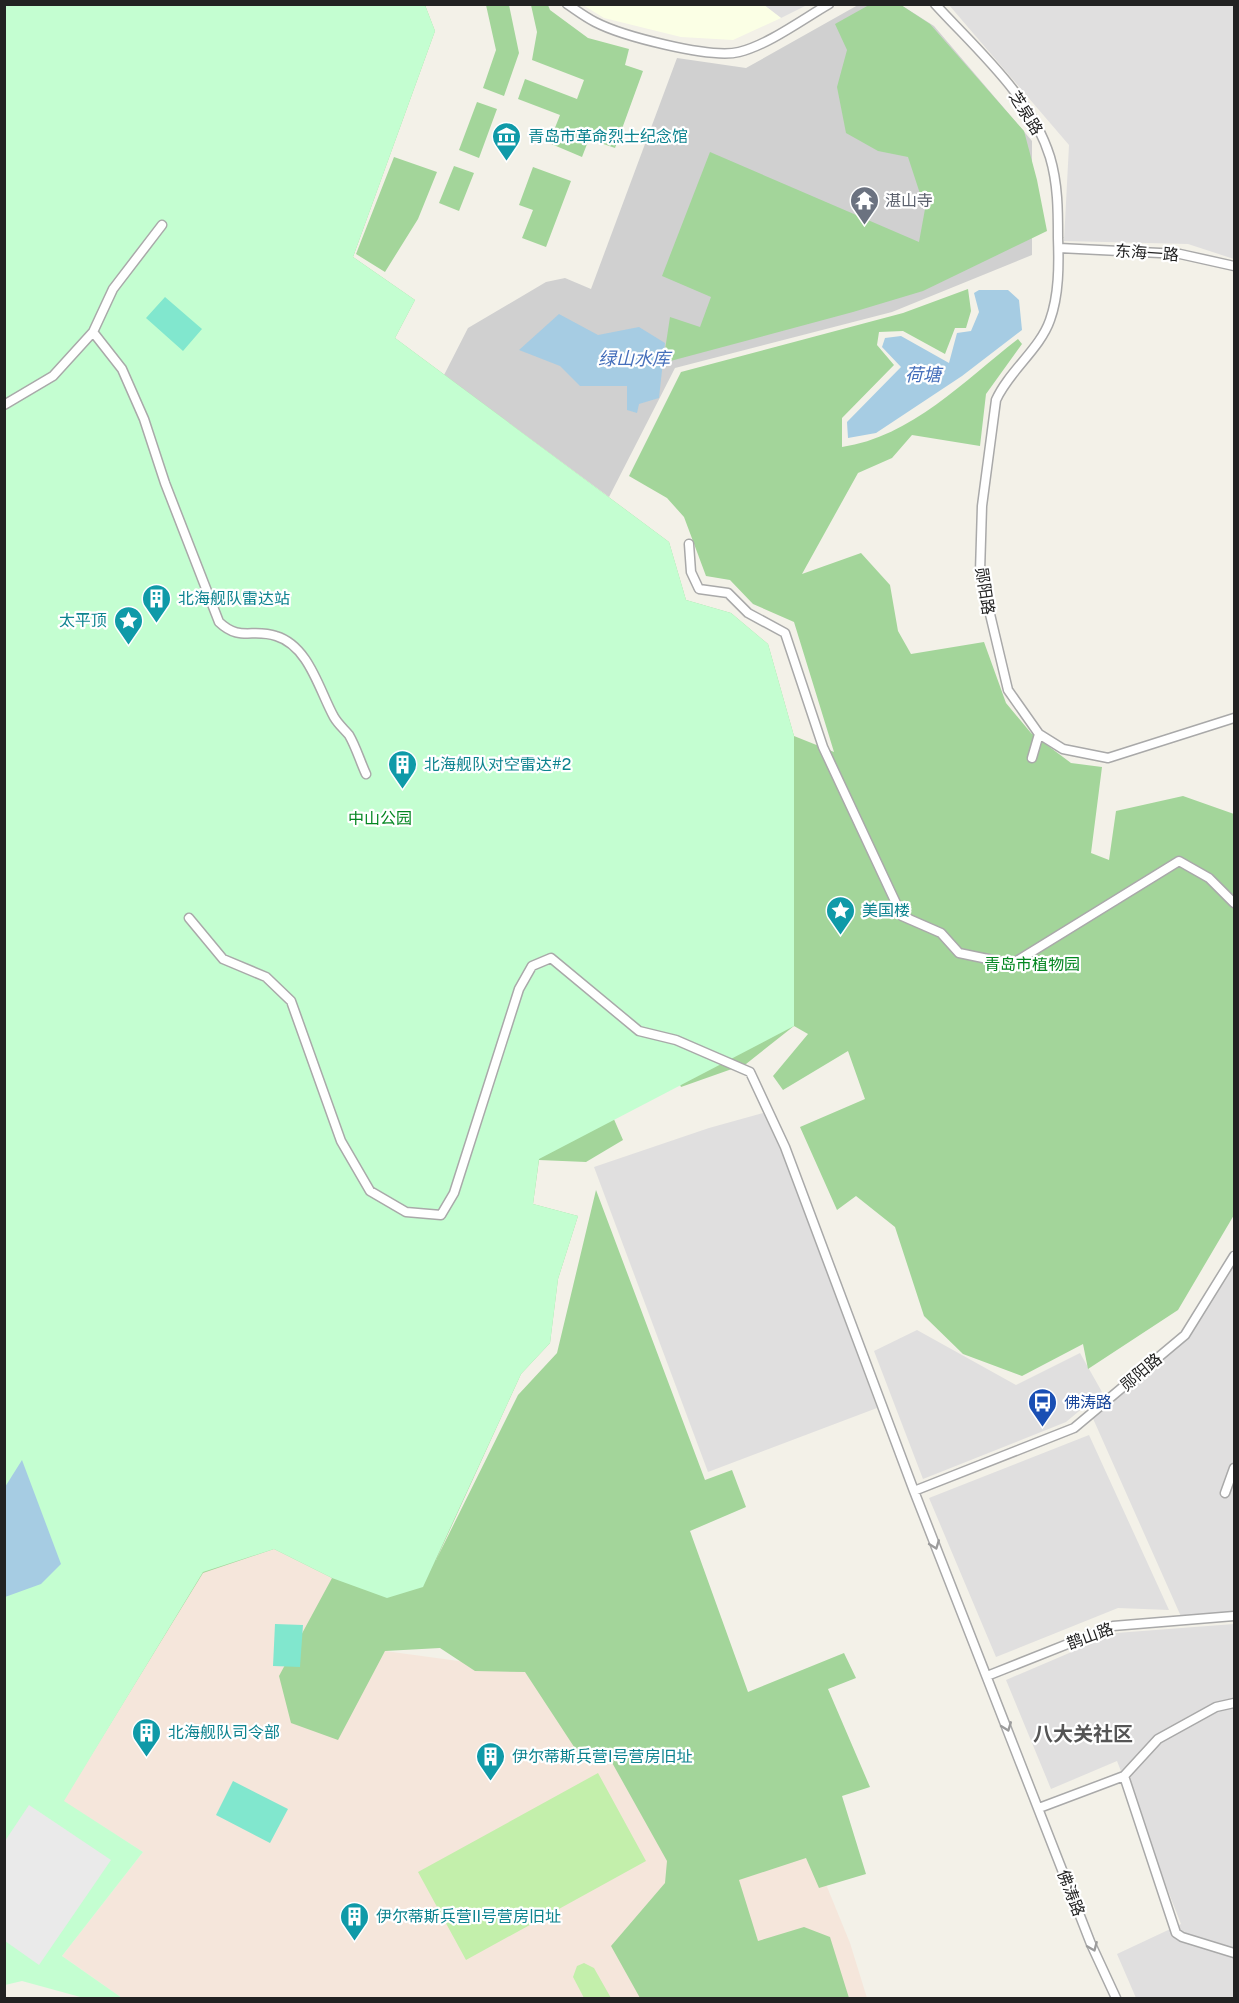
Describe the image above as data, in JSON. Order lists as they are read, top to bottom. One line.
{"streets":{"street":["芝泉路","东海一路","郧阳路","鹊山路","佛涛路"]},"crossings":[["芝泉路","东海一路"],["芝泉路","郧阳路"],["东海一路","郧阳路"],["郧阳路","佛涛路"],["鹊山路","佛涛路"]],"districts":["八大关社区"],"water":["绿山水库","荷塘"],"parks":["中山公园","青岛市植物园"],"places":{"museum":["青岛市革命烈士纪念馆"],"temple":["湛山寺"],"building":["北海舰队雷达站","北海舰队对空雷达#2","北海舰队司令部","伊尔蒂斯兵营I号营房旧址","伊尔蒂斯兵营II号营房旧址"],"place":["太平顶","美国楼"],"bus stop":["佛涛路"]}}
